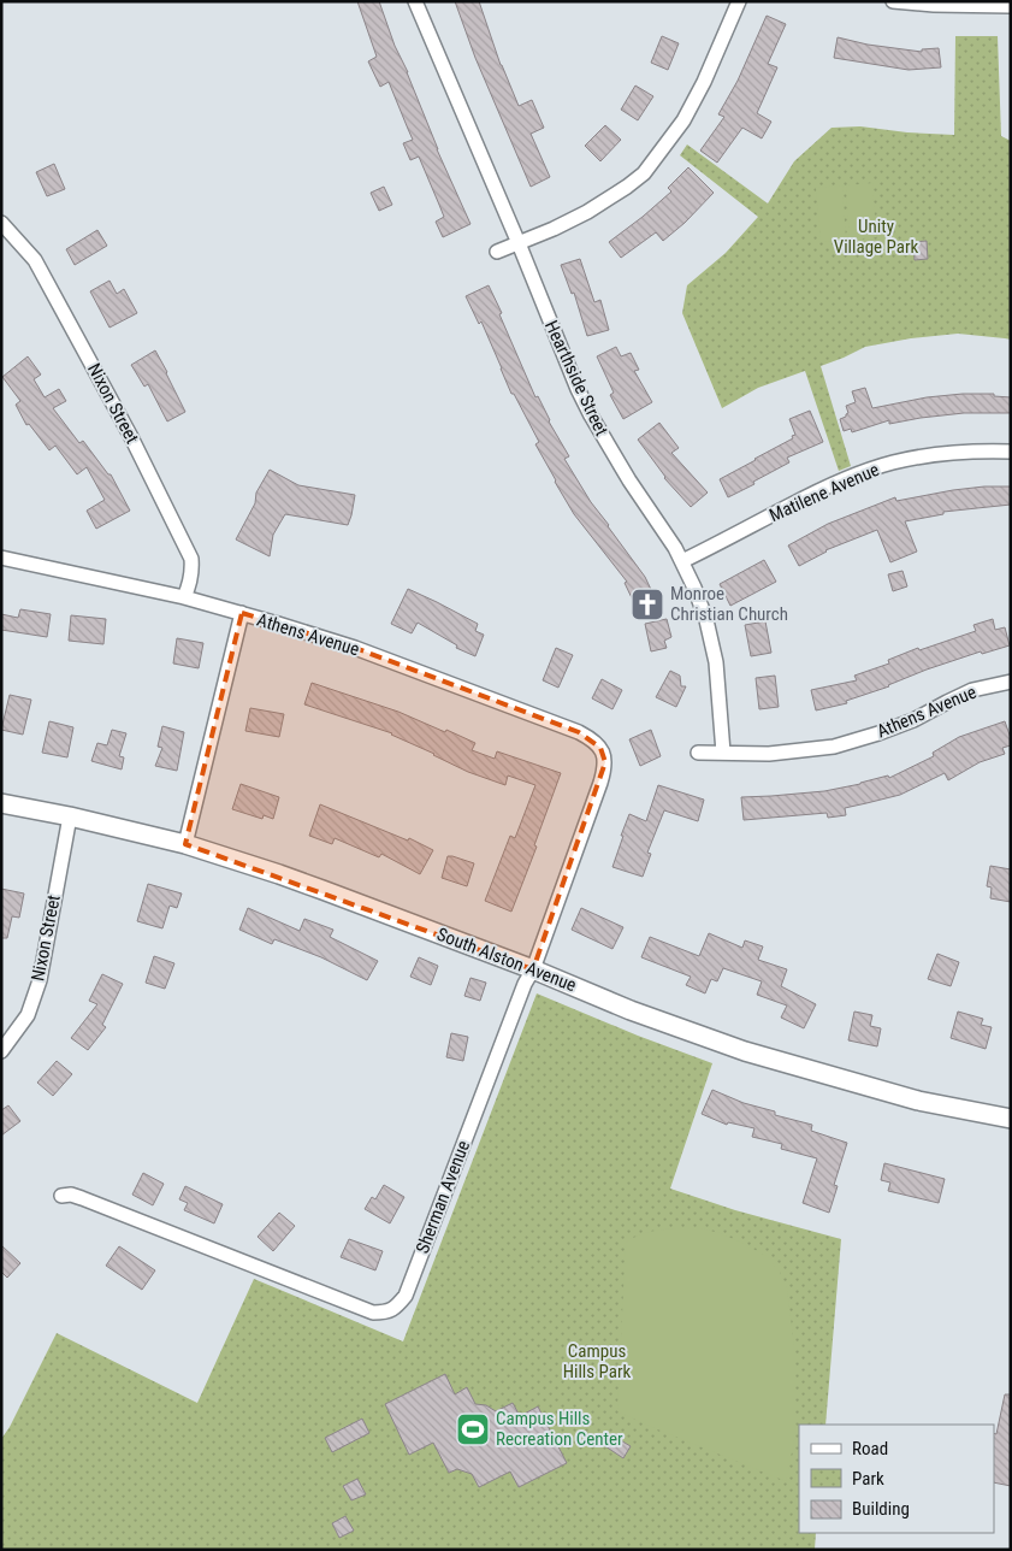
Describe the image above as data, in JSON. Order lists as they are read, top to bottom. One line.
{"streets":{"street":["Hearthside Street","Nixon Street","Matilene Avenue","Athens Avenue","South Alston Avenue","Sherman Avenue"]},"crossings":[["Hearthside Street","Matilene Avenue"],["Hearthside Street","Athens Avenue"],["Nixon Street","Athens Avenue"],["Nixon Street","South Alston Avenue"],["Athens Avenue","Sherman Avenue"],["South Alston Avenue","Sherman Avenue"]],"parks":["Unity Village Park","Campus Hills Park"],"places":{"church":["Monroe Christian Church"],"sports":["Campus Hills Recreation Center"]},"legend":["Road","Park","Building"]}
